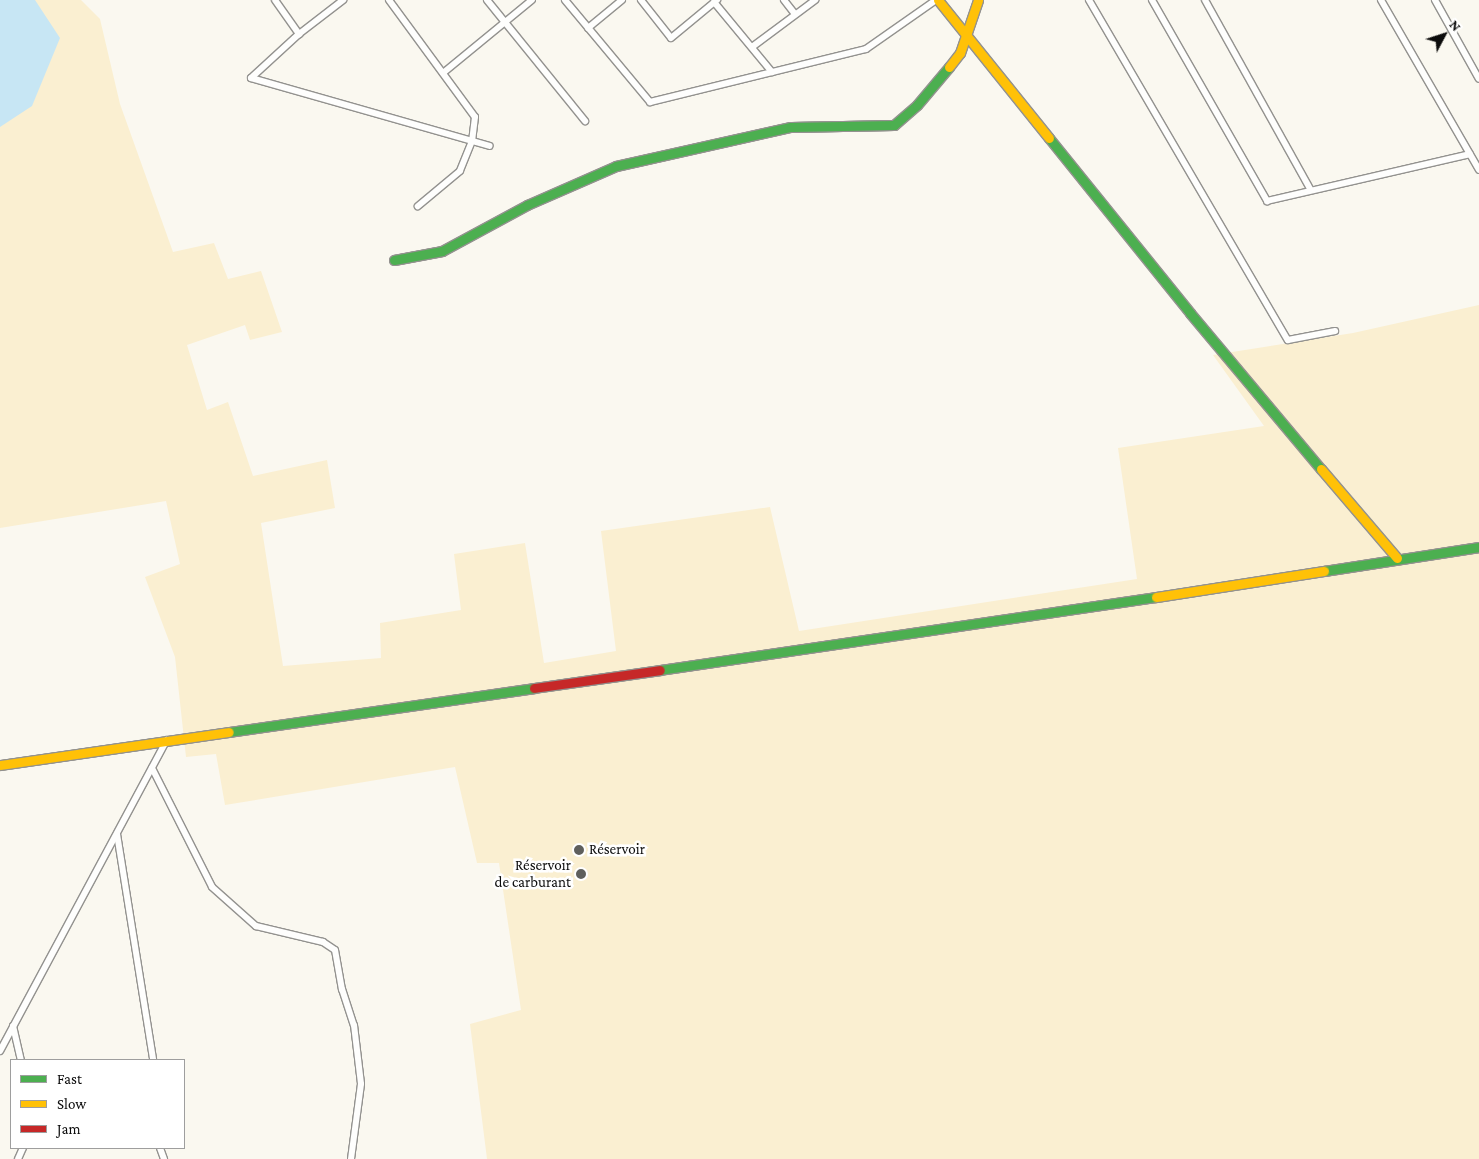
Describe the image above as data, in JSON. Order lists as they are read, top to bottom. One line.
{"places":["Réservoir","Réservoir de carburant"],"legend":["Fast","Slow","Jam"],"north":"top right"}
